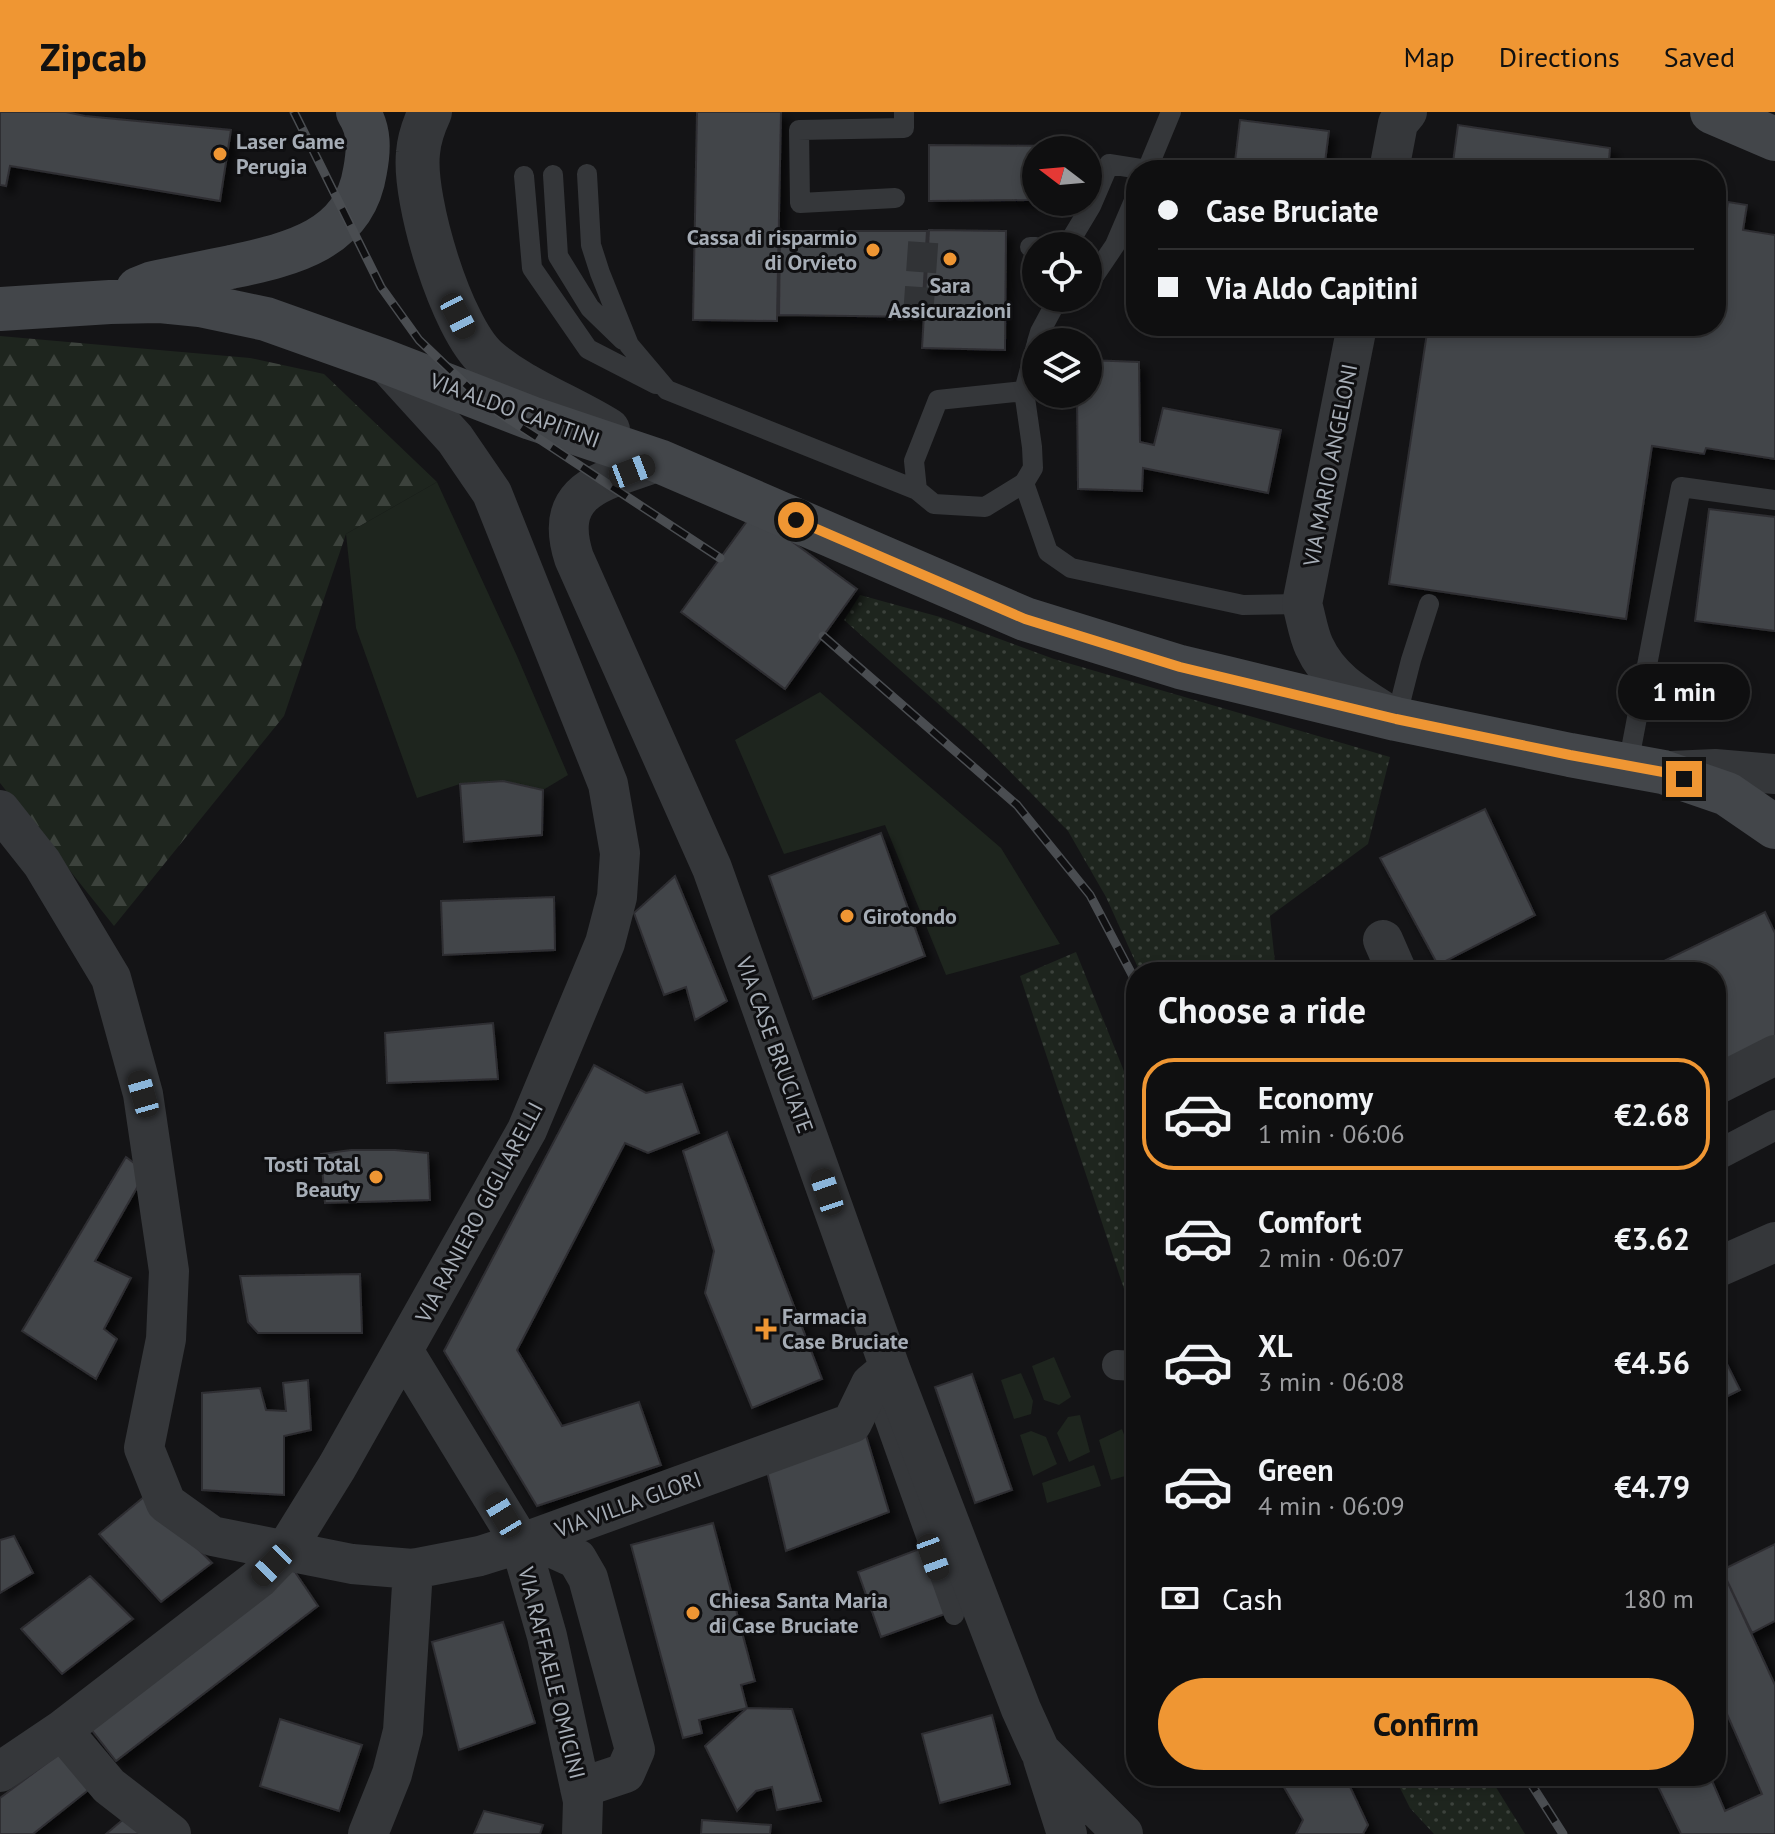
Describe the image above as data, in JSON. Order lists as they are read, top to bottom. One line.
{"streets":{"main road":["VIA ALDO CAPITINI"],"street":["VIA MARIO ANGELONI","VIA CASE BRUCIATE","VIA RANIERO GIGLIARELLI","VIA VILLA GLORI","VIA RAFFAELE OMICINI"]},"crossings":[["VIA ALDO CAPITINI","VIA MARIO ANGELONI"],["VIA ALDO CAPITINI","VIA CASE BRUCIATE"],["VIA ALDO CAPITINI","VIA RANIERO GIGLIARELLI"],["VIA CASE BRUCIATE","VIA VILLA GLORI"],["VIA RANIERO GIGLIARELLI","VIA VILLA GLORI"],["VIA RANIERO GIGLIARELLI","VIA RAFFAELE OMICINI"],["VIA VILLA GLORI","VIA RAFFAELE OMICINI"]],"places":{"other":["Laser Game Perugia","Cassa di risparmio di Orvieto","Sara Assicurazioni","Girotondo","Tosti Total Beauty","Chiesa Santa Maria di Case Bruciate"],"health":["Farmacia Case Bruciate"]},"north":"left","page":{"header":"Zipcab","nav":["Map","Directions","Saved"],"banner":["Case Bruciate","Via Aldo Capitini"],"bubble":"1 min","heading":"Choose a ride","list":[{"name":"Economy","note":"1 min · 06:06","value":"€2.68"},{"name":"Comfort","note":"2 min · 06:07","value":"€3.62"},{"name":"XL","note":"3 min · 06:08","value":"€4.56"},{"name":"Green","note":"4 min · 06:09","value":"€4.79"}],"pay":["Cash","180 m"],"buttons":"Confirm"}}
